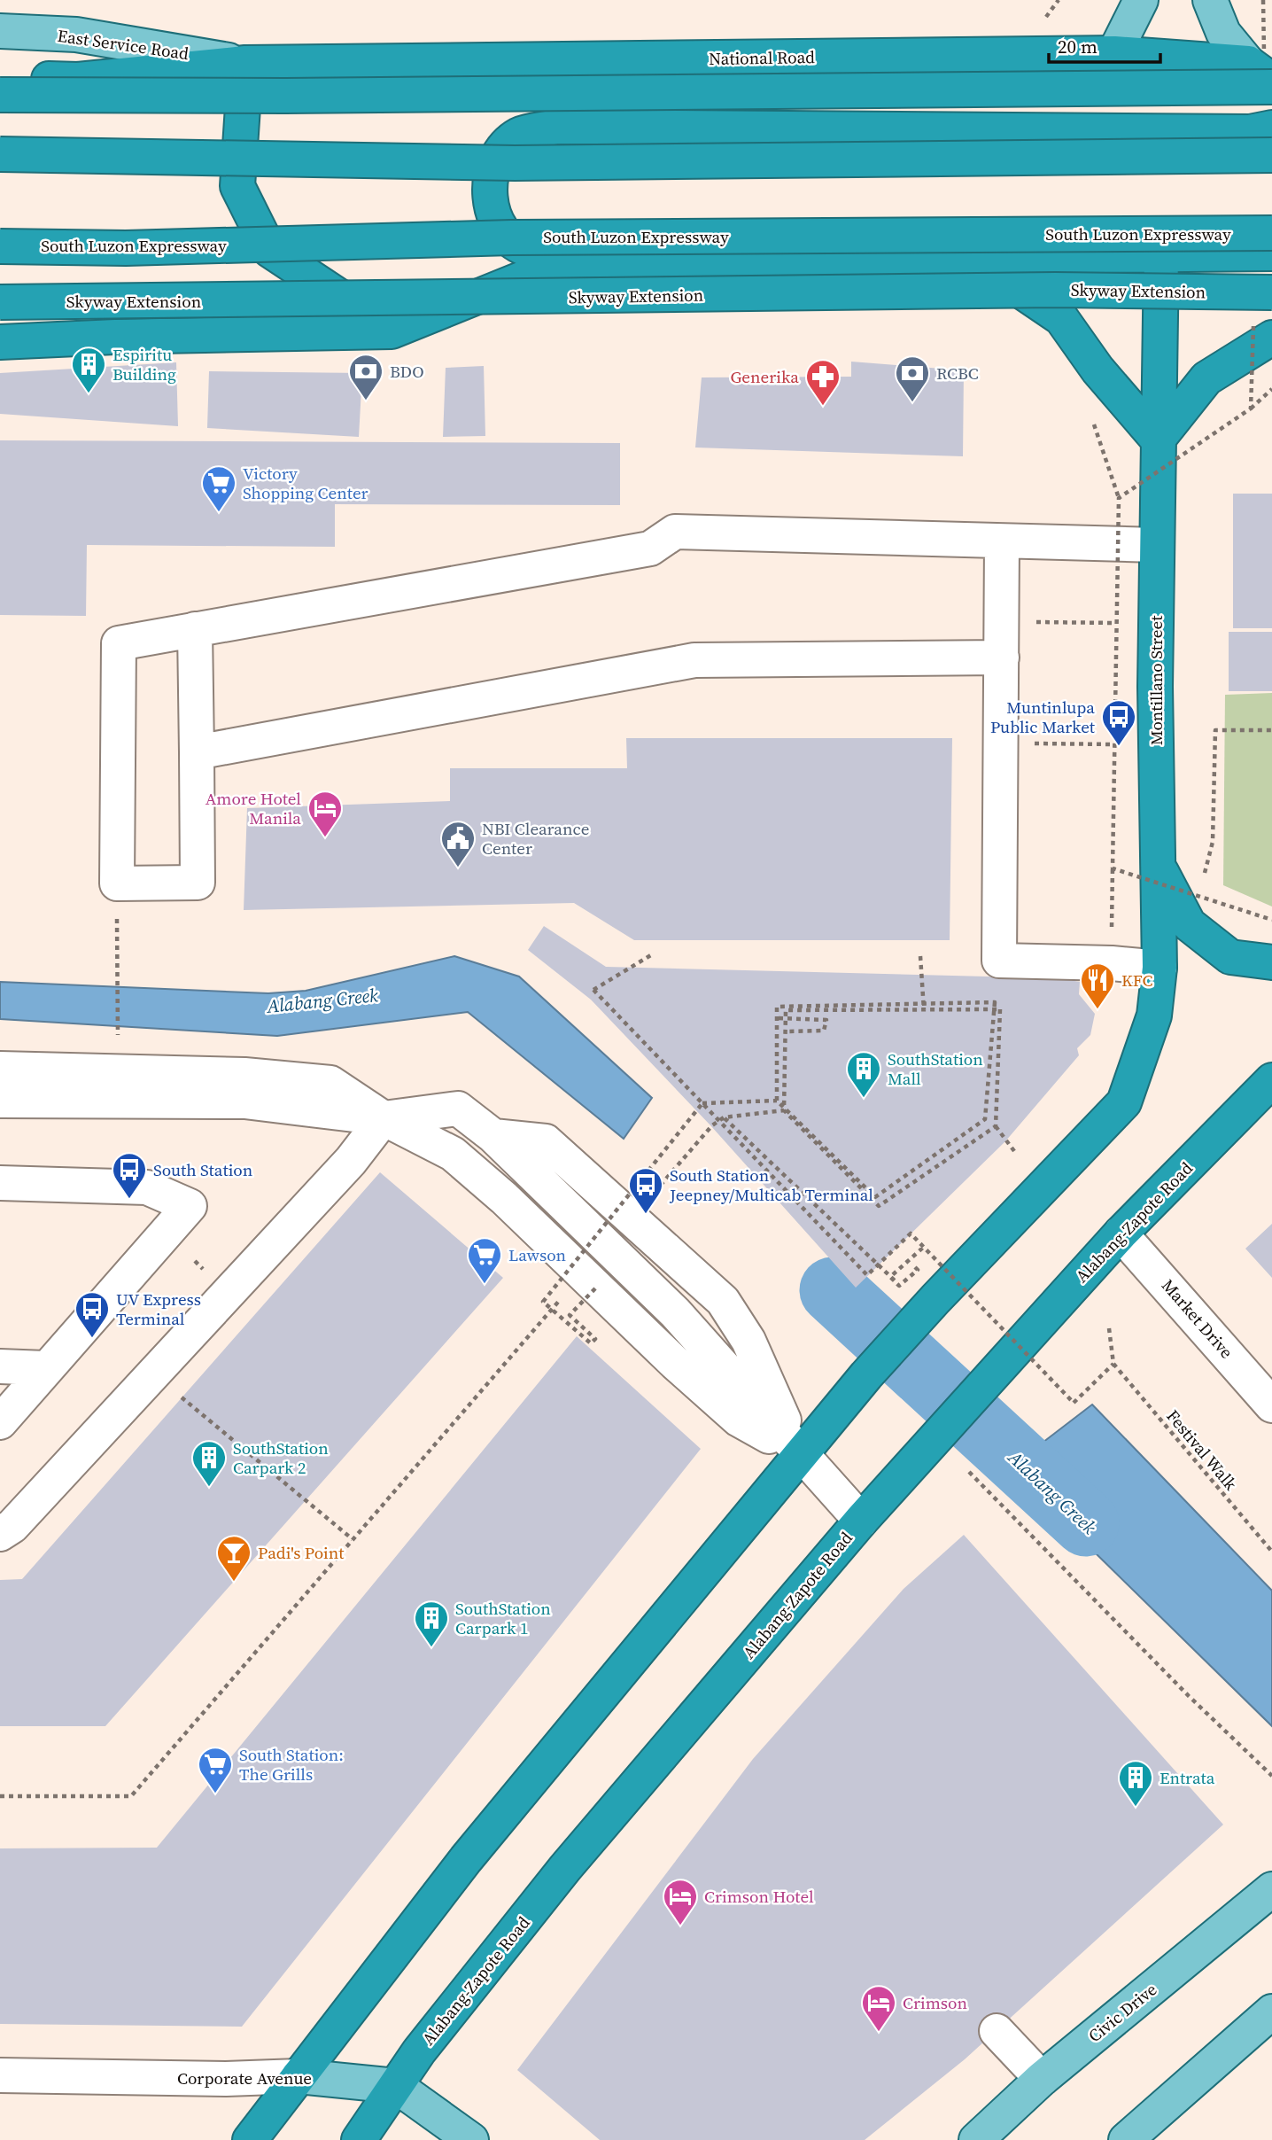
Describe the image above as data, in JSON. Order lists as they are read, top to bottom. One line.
{"streets":{"highway":["National Road","South Luzon Expressway","Skyway Extension","Montillano Street","Alabang-Zapote Road"],"main road":["East Service Road","Civic Drive","Corporate Avenue"],"street":["Market Drive"],"path":["Festival Walk"]},"crossings":[["East Service Road","National Road"],["Alabang-Zapote Road","Market Drive"],["Alabang-Zapote Road","Corporate Avenue"]],"water":["Alabang Creek"],"places":{"building":["Espiritu Building","SouthStation Mall","SouthStation Carpark 2","SouthStation Carpark 1","Entrata"],"bank":["BDO","RCBC"],"pharmacy":["Generika"],"supermarket":["Victory Shopping Center","Lawson","South Station: The Grills"],"bus stop":["Muntinlupa Public Market","South Station","South Station Jeepney/Multicab Terminal","UV Express Terminal"],"hotel":["Amore Hotel Manila","Crimson Hotel","Crimson"],"public building":["NBI Clearance Center"],"restaurant":["KFC"],"bar":["Padi's Point"]},"scale_bar":"20 m"}
